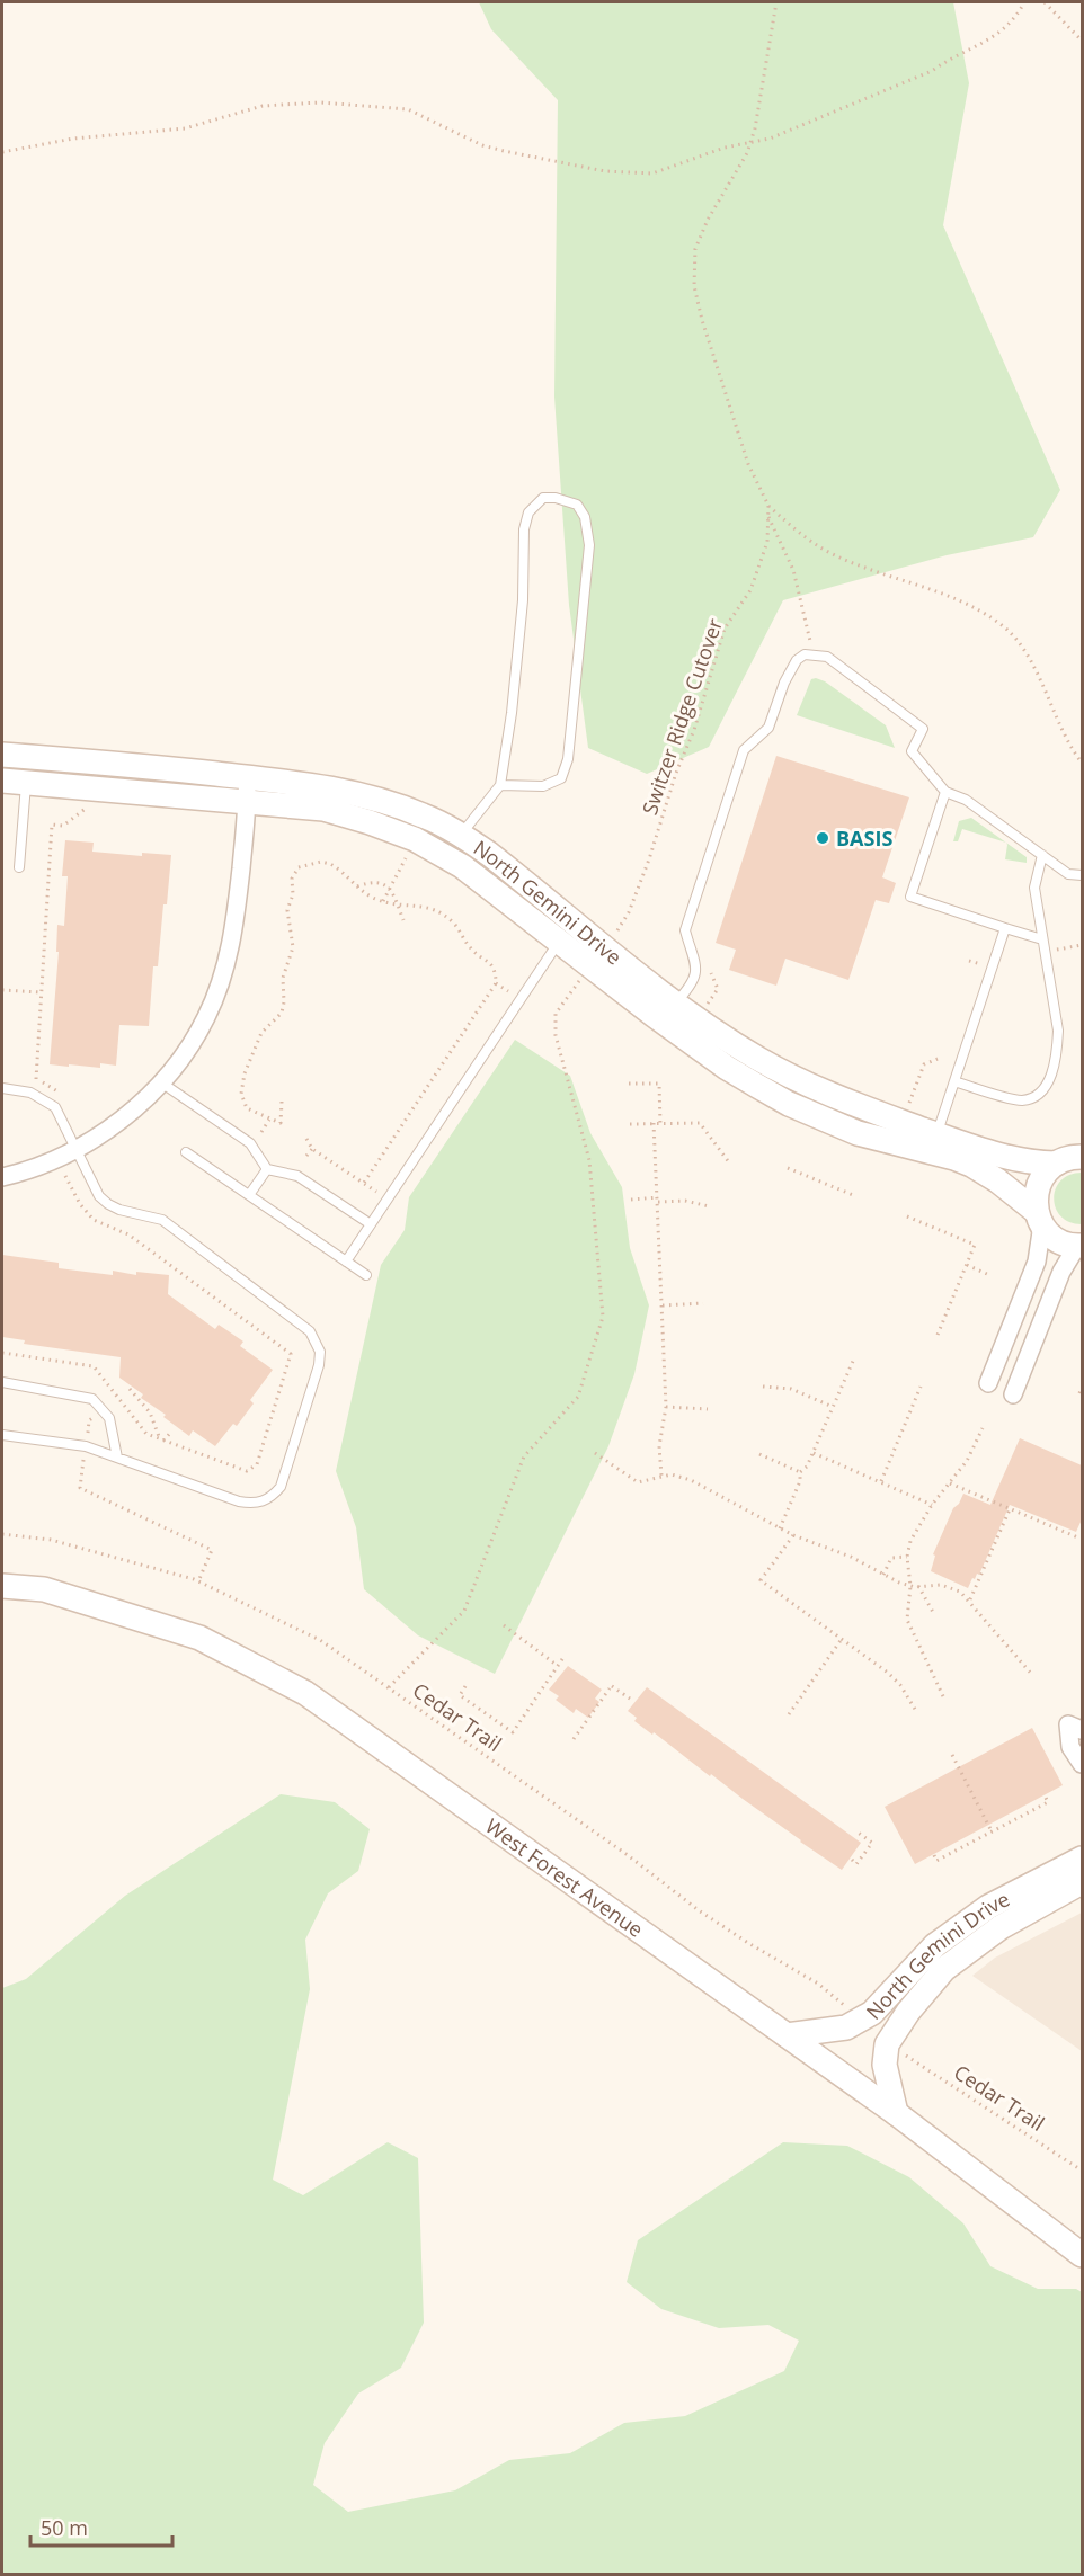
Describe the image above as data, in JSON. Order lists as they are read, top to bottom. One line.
{"streets":{"street":["North Gemini Drive","West Forest Avenue"],"path":["Switzer Ridge Cutover","Cedar Trail"]},"crossings":[["North Gemini Drive","West Forest Avenue"]],"places":["BASIS"],"scale_bar":"50 m"}
